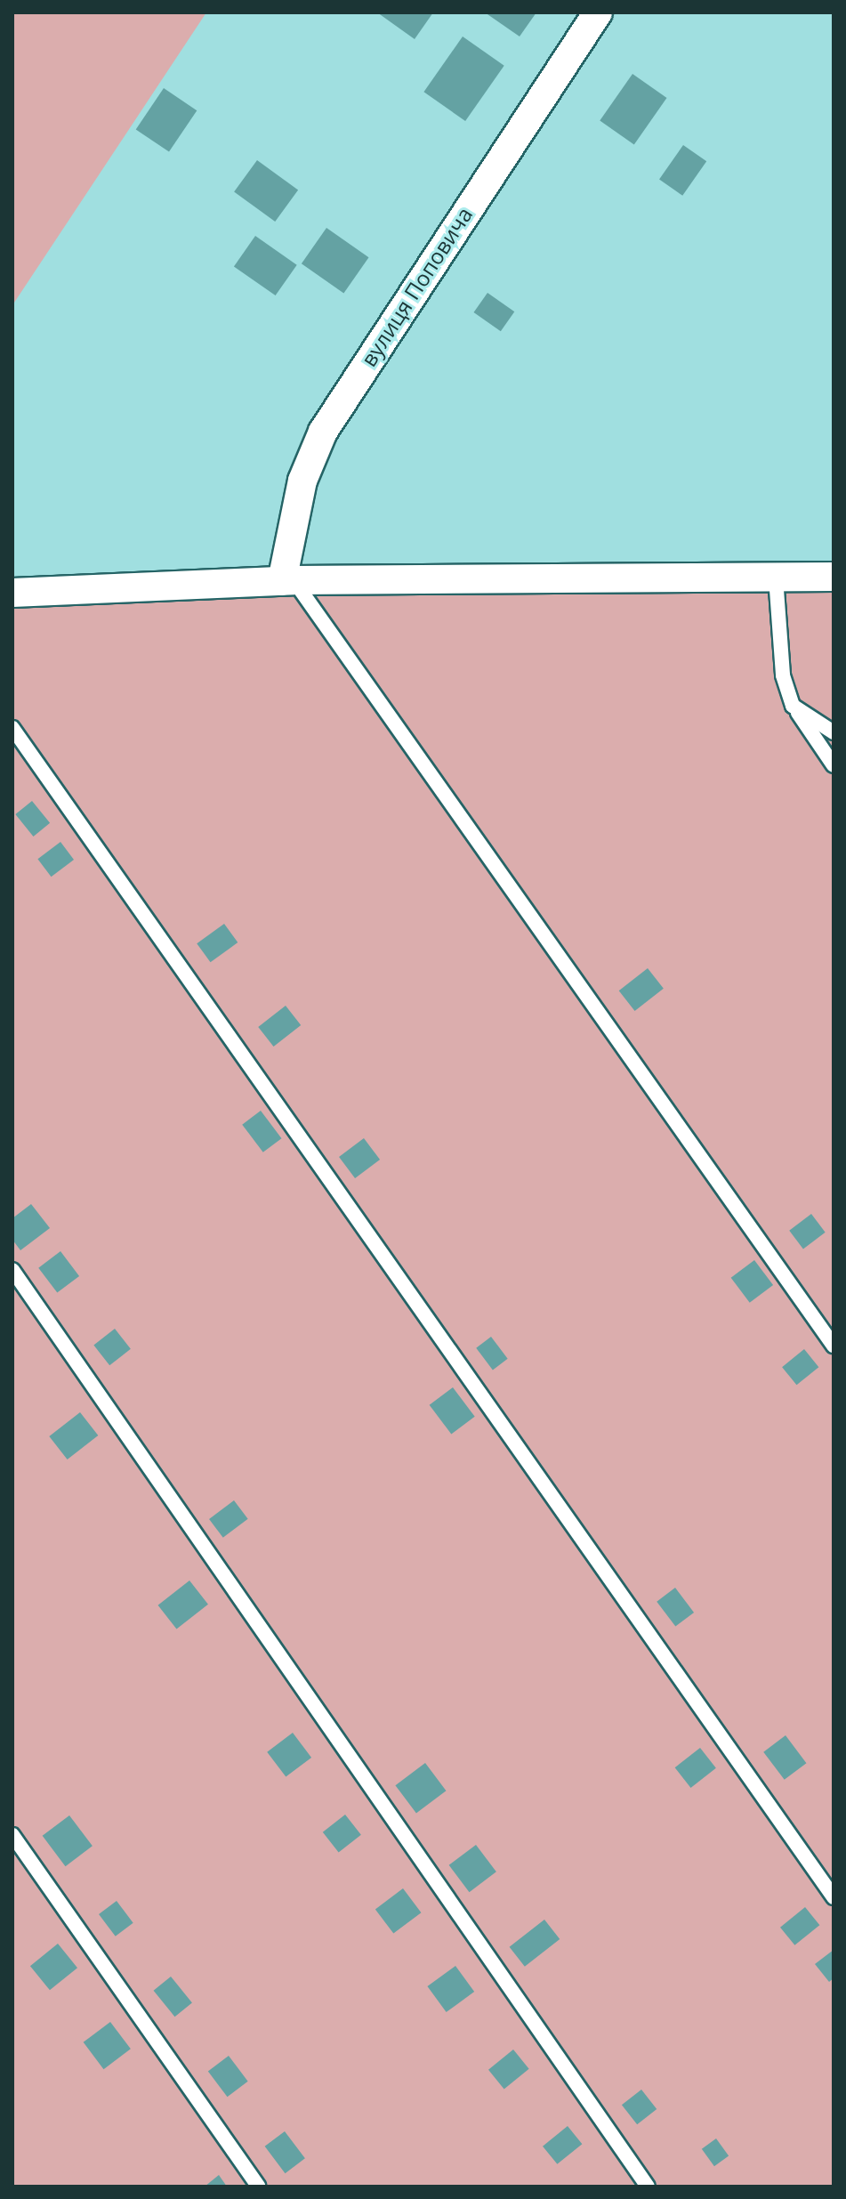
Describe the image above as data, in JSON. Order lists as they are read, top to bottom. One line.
{"streets":{"street":["вулиця Поповича"]}}
